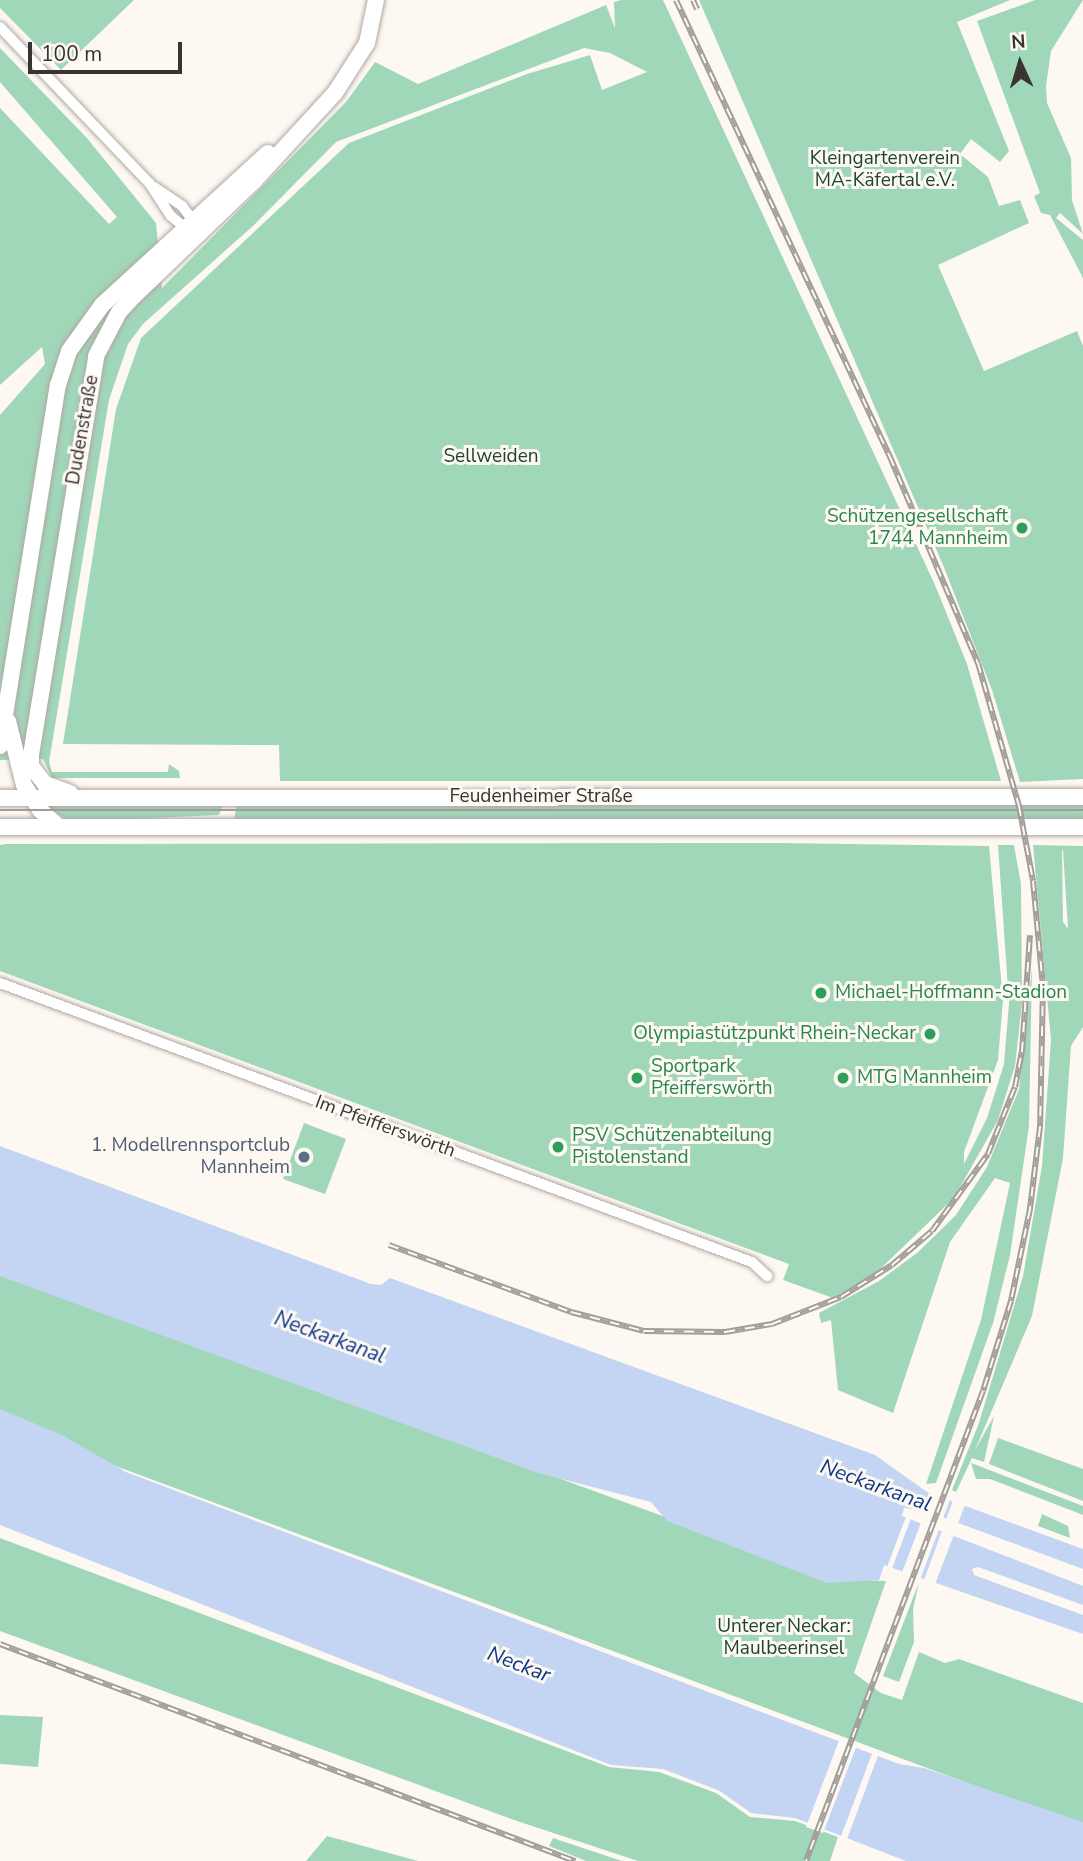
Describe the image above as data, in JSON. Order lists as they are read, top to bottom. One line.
{"streets":{"main road":["Dudenstraße","Feudenheimer Straße"],"street":["Im Pfeifferswörth"]},"crossings":[["Dudenstraße","Feudenheimer Straße"]],"water":["Neckarkanal","Neckar"],"parks":["Kleingartenverein MA-Käfertal e.V.","Sellweiden","Unterer Neckar: Maulbeerinsel"],"places":["Schützengesellschaft 1744 Mannheim","Michael-Hoffmann-Stadion","Olympiastützpunkt Rhein-Neckar","Sportpark Pfeifferswörth","MTG Mannheim","PSV Schützenabteilung Pistolenstand","1. Modellrennsportclub Mannheim"],"scale_bar":"100 m","north":"top"}
